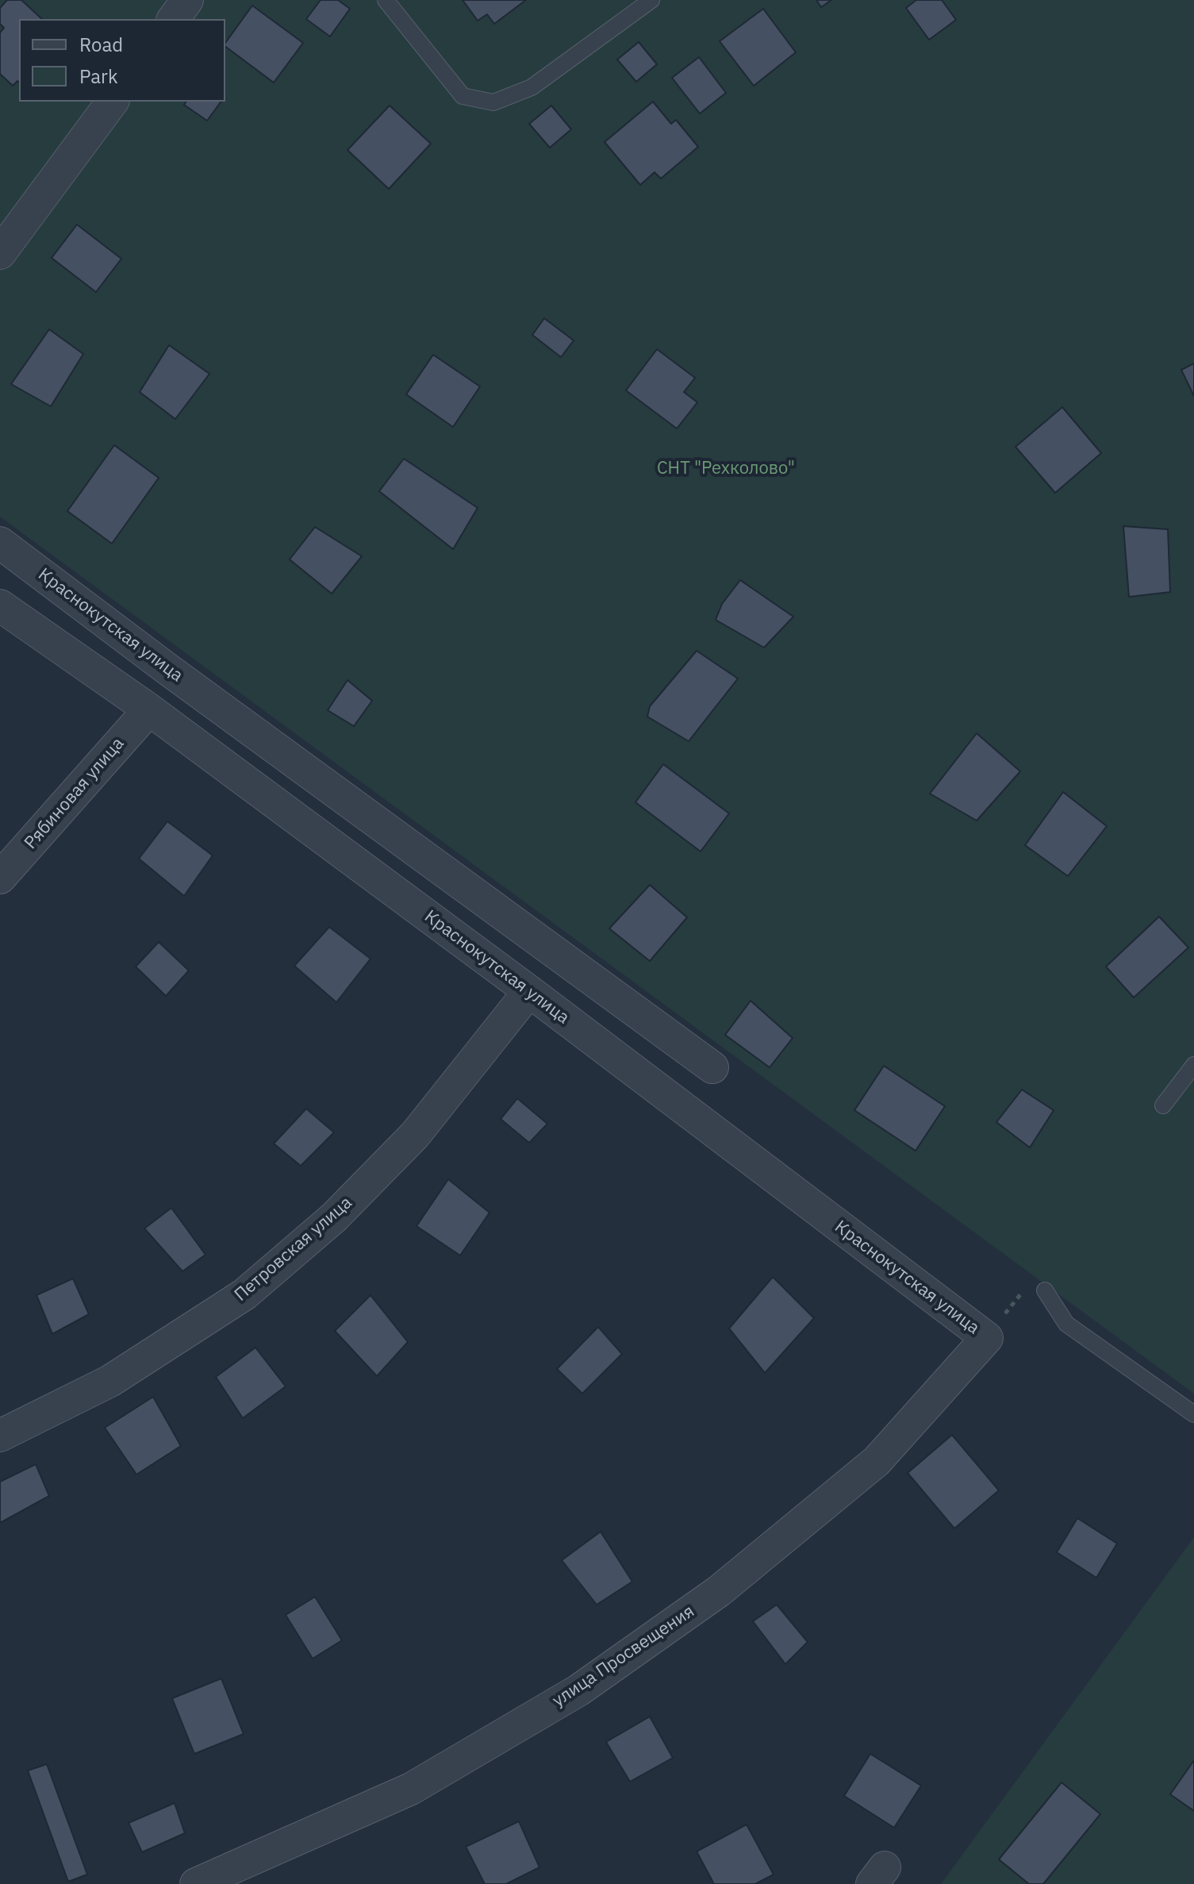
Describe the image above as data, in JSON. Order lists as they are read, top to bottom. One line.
{"streets":{"street":["Краснокутская улица","Рябиновая улица","Петровская улица","улица Просвещения"]},"crossings":[["Краснокутская улица","Рябиновая улица"],["Краснокутская улица","Петровская улица"],["Краснокутская улица","улица Просвещения"]],"parks":["СНТ \"Рехколово\""],"legend":["Road","Park"]}
